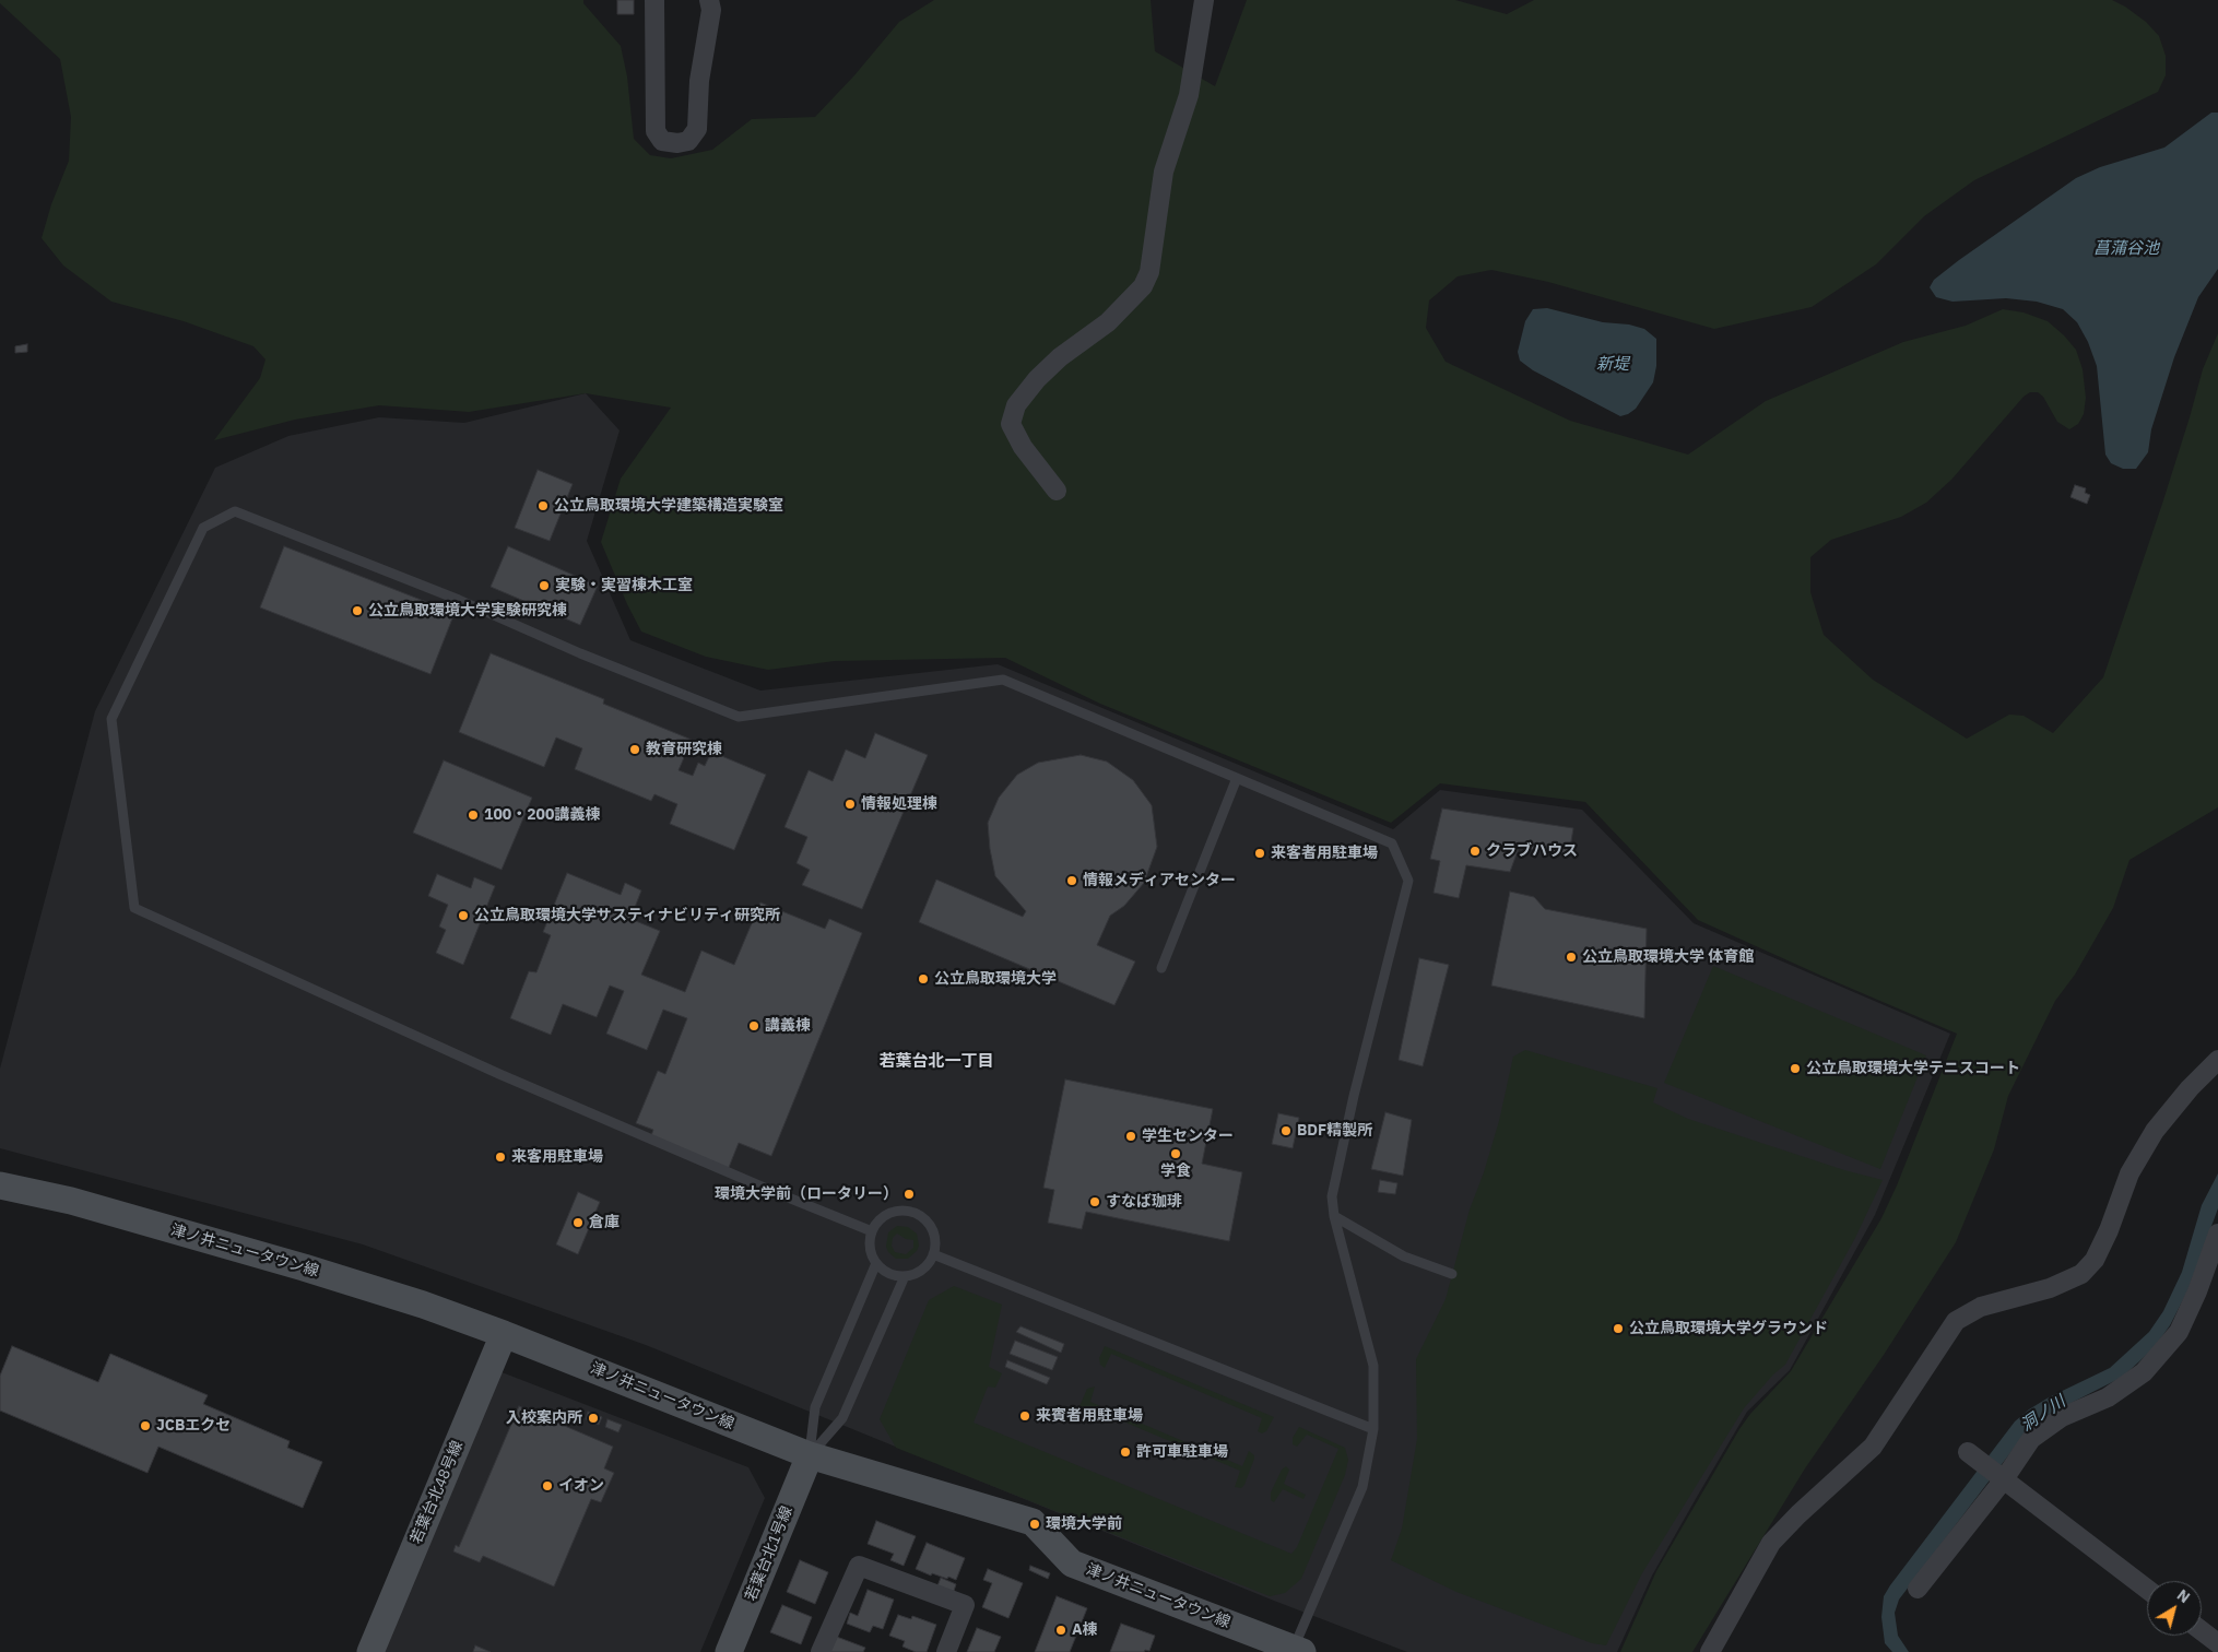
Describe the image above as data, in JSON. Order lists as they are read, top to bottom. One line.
{"streets":{"street":["津ノ井ニュータウン線","若葉台北48号線","若葉台北1号線"]},"crossings":[["津ノ井ニュータウン線","若葉台北48号線"],["津ノ井ニュータウン線","若葉台北1号線"]],"districts":["若葉台北一丁目"],"water":["菖蒲谷池","新堤","洞ノ川"],"places":["公立鳥取環境大学建築構造実験室","実験・実習棟木工室","公立鳥取環境大学実験研究棟","教育研究棟","情報処理棟","100・200講義棟","クラブハウス","来客者用駐車場","情報メディアセンター","公立鳥取環境大学サスティナビリティ研究所","公立鳥取環境大学 体育館","公立鳥取環境大学","講義棟","公立鳥取環境大学テニスコート","BDF精製所","学生センター","学食","来客用駐車場","環境大学前（ロータリー）","すなば珈琲","倉庫","公立鳥取環境大学グラウンド","来賓者用駐車場","入校案内所","JCBエクセ","許可車駐車場","イオン","環境大学前","A棟"],"north":"top right"}
